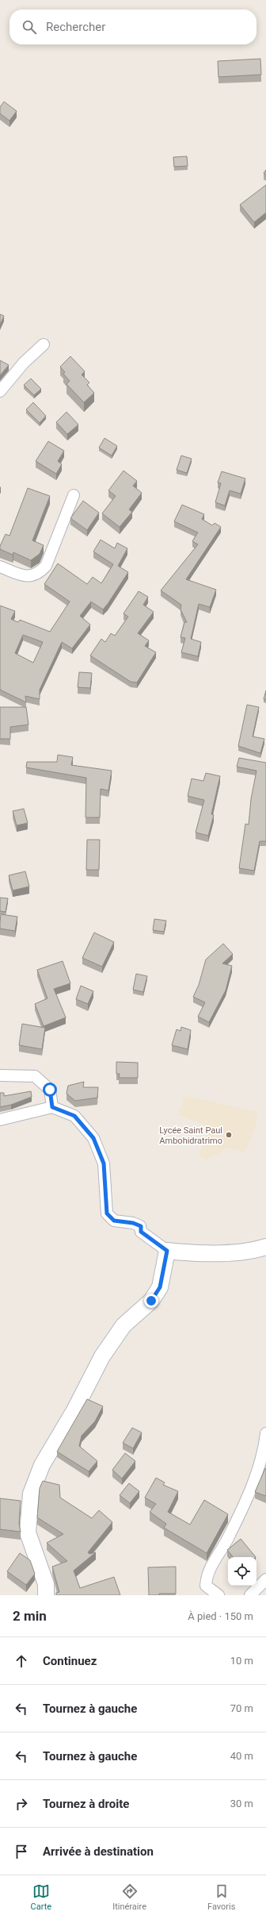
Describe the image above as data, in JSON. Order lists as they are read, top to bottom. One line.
{"places":["Lycée Saint Paul Ambohidratrimo"],"page":{"search":"Rechercher","heading":["2 min","À pied · 150 m"],"list":[["Continuez","10 m"],["Tournez à gauche","70 m"],["Tournez à gauche","40 m"],["Tournez à droite","30 m"],"Arrivée à destination"],"nav":["Carte","Itinéraire","Favoris"]}}
